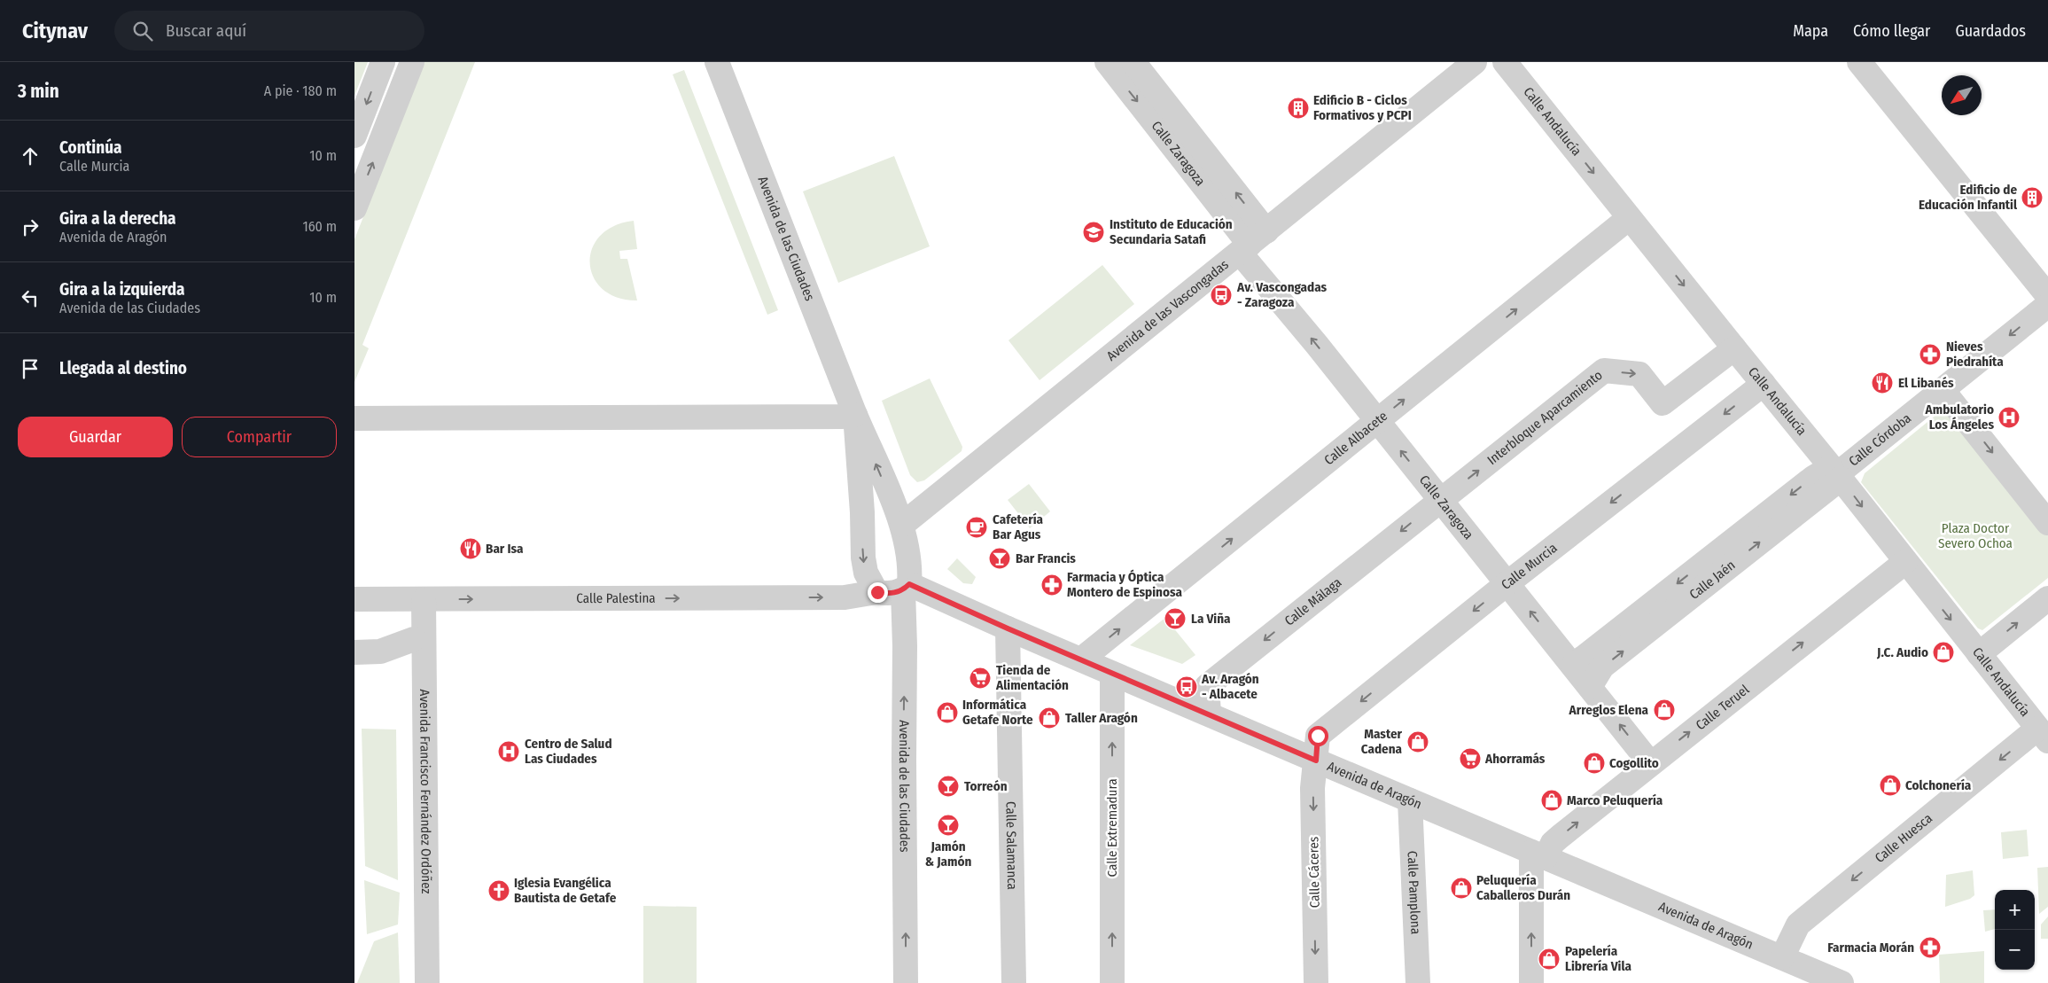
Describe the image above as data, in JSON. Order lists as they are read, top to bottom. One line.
{"streets":{"street":["Calle Andalucía","Calle Zaragoza","Avenida de las Ciudades","Avenida de las Vascongadas","Interbloque Aparcamiento","Calle Albacete","Calle Córdoba","Calle Murcia","Calle Jaén","Calle Palestina","Calle Málaga","Calle Teruel","Avenida de Aragón","Avenida Francisco Fernández Ordóñez","Calle Extremadura","Calle Huesca","Calle Salamanca","Calle Cáceres","Calle Pamplona"]},"crossings":[["Calle Andalucía","Interbloque Aparcamiento"],["Calle Andalucía","Calle Albacete"],["Calle Andalucía","Calle Córdoba"],["Calle Andalucía","Calle Murcia"],["Calle Andalucía","Calle Jaén"],["Calle Andalucía","Calle Teruel"],["Calle Andalucía","Calle Huesca"],["Calle Zaragoza","Avenida de las Vascongadas"],["Calle Zaragoza","Interbloque Aparcamiento"],["Calle Zaragoza","Calle Albacete"],["Calle Zaragoza","Calle Murcia"],["Calle Zaragoza","Calle Jaén"],["Calle Zaragoza","Calle Málaga"],["Calle Zaragoza","Calle Teruel"],["Avenida de las Ciudades","Avenida de las Vascongadas"],["Avenida de las Ciudades","Calle Palestina"],["Avenida de las Ciudades","Avenida de Aragón"],["Interbloque Aparcamiento","Calle Málaga"],["Calle Albacete","Avenida de Aragón"],["Calle Córdoba","Calle Jaén"],["Calle Murcia","Avenida de Aragón"],["Calle Murcia","Calle Cáceres"],["Calle Palestina","Avenida Francisco Fernández Ordóñez"],["Calle Málaga","Avenida de Aragón"],["Calle Teruel","Avenida de Aragón"],["Avenida de Aragón","Calle Extremadura"],["Avenida de Aragón","Calle Huesca"],["Avenida de Aragón","Calle Salamanca"],["Avenida de Aragón","Calle Cáceres"],["Avenida de Aragón","Calle Pamplona"]],"one_way":["Calle Andalucía","Interbloque Aparcamiento","Calle Albacete","Calle Córdoba","Calle Murcia","Calle Málaga","Calle Teruel","Calle Extremadura","Calle Huesca","Calle Cáceres"],"parks":["Plaza Doctor Severo Ochoa"],"places":{"building":["Edificio B - Ciclos Formativos y PCPI","Edificio de Educación Infantil"],"school or university":["Instituto de Educación Secundaria Satafi"],"bus stop":["Av. Vascongadas - Zaragoza","Av. Aragón - Albacete"],"pharmacy":["Nieves Piedrahíta","Farmacia y Óptica Montero de Espinosa","Farmacia Morán"],"restaurant":["El Libanés","Bar Isa"],"hospital":["Ambulatorio Los Ángeles","Centro de Salud Las Ciudades"],"cafe":["Cafetería Bar Agus"],"bar":["Bar Francis","La Viña","Torreón","Jamón & Jamón"],"shop":["J.C. Audio","Arreglos Elena","Informática Getafe Norte","Taller Aragón","Master Cadena","Cogollito","Colchonería","Marco Peluquería","Peluquería Caballeros Durán","Papelería Librería Vila"],"supermarket":["Tienda de Alimentación","Ahorramás"],"church":["Iglesia Evangélica Bautista de Getafe"]},"north":"bottom left","page":{"header":"Citynav","search":"Buscar aquí","nav":["Mapa","Cómo llegar","Guardados"],"heading":["3 min","A pie · 180 m"],"list":[["Continúa","Calle Murcia","10 m"],["Gira a la derecha","Avenida de Aragón","160 m"],["Gira a la izquierda","Avenida de las Ciudades","10 m"],"Llegada al destino"],"buttons":["Guardar","Compartir"],"map_buttons":["+","−"]}}
